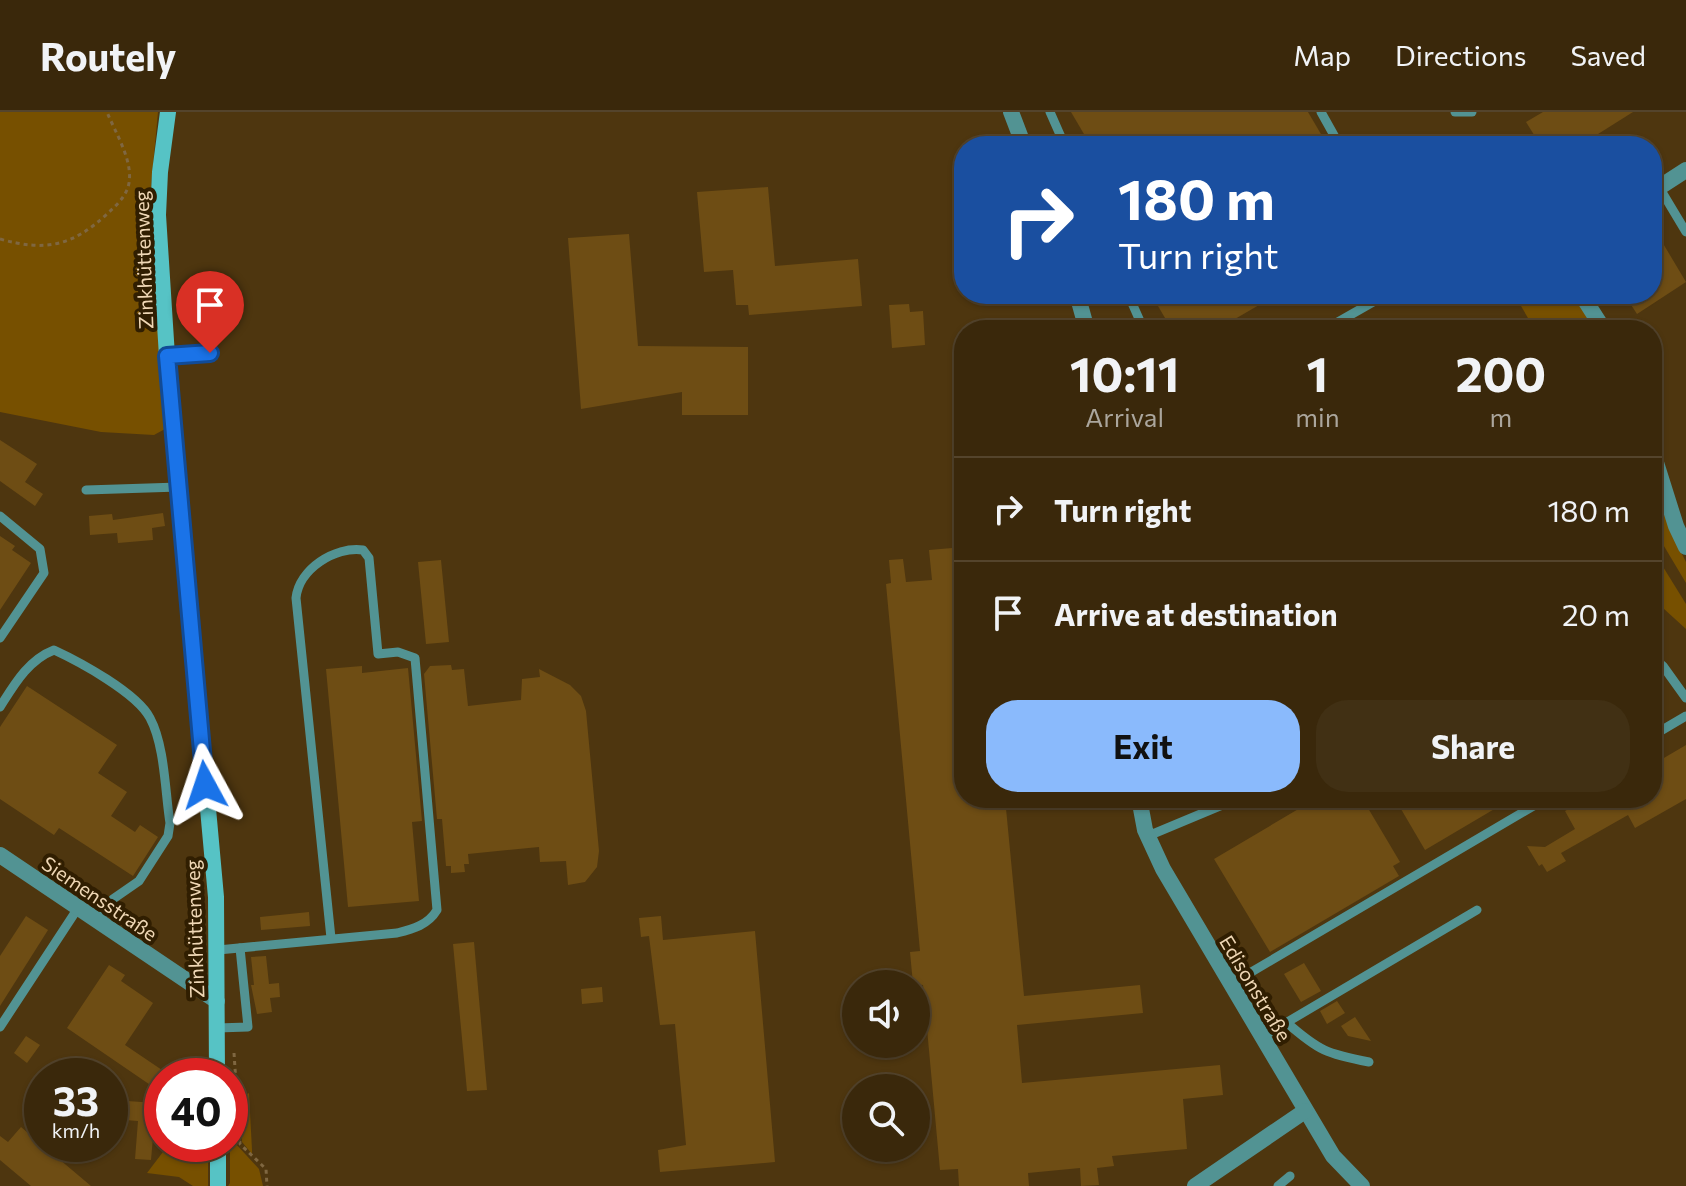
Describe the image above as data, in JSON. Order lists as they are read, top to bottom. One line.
{"streets":{"street":["Zinkhüttenweg","Siemensstraße","Edisonstraße"]},"crossings":[["Zinkhüttenweg","Siemensstraße"]],"page":{"header":"Routely","nav":["Map","Directions","Saved"],"turn":["180 m","Turn right"],"eta":["10:11","Arrival","1","min","200","m"],"list":[{"name":"Turn right","value":"180 m"},{"name":"Arrive at destination","value":"20 m"}],"buttons":["Exit","Share"],"speed":"33 km/h","limit":"40"}}
